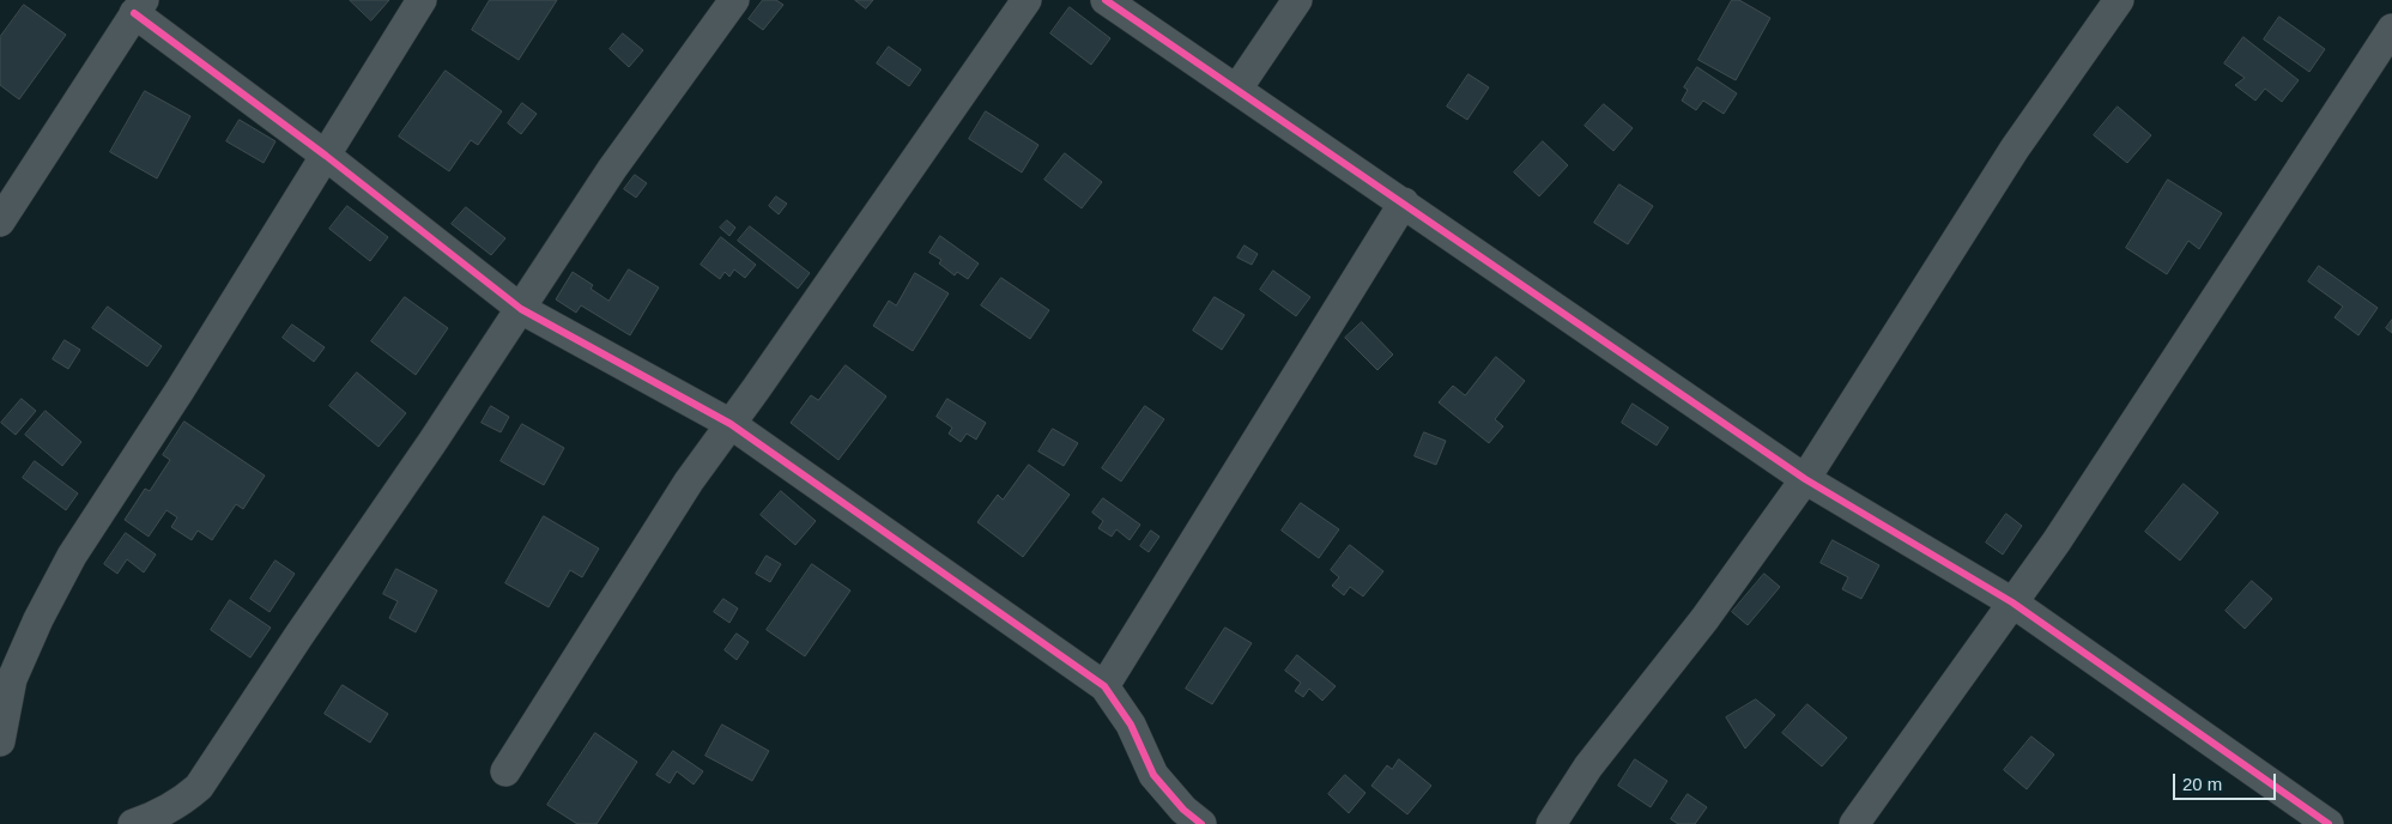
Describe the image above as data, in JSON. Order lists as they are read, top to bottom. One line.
{"scale_bar":"20 m"}
